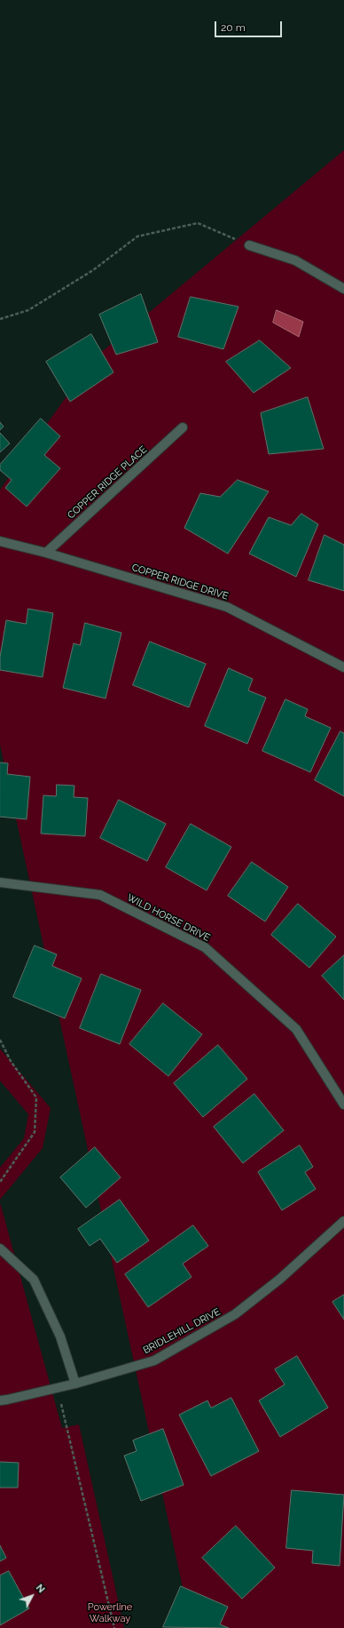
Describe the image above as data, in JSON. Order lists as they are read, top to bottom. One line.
{"streets":{"street":["COPPER RIDGE PLACE","COPPER RIDGE DRIVE","WILD HORSE DRIVE","BRIDLEHILL DRIVE"]},"crossings":[["COPPER RIDGE PLACE","COPPER RIDGE DRIVE"]],"parks":["Powerline Walkway"],"scale_bar":"20 m","north":"top right"}
